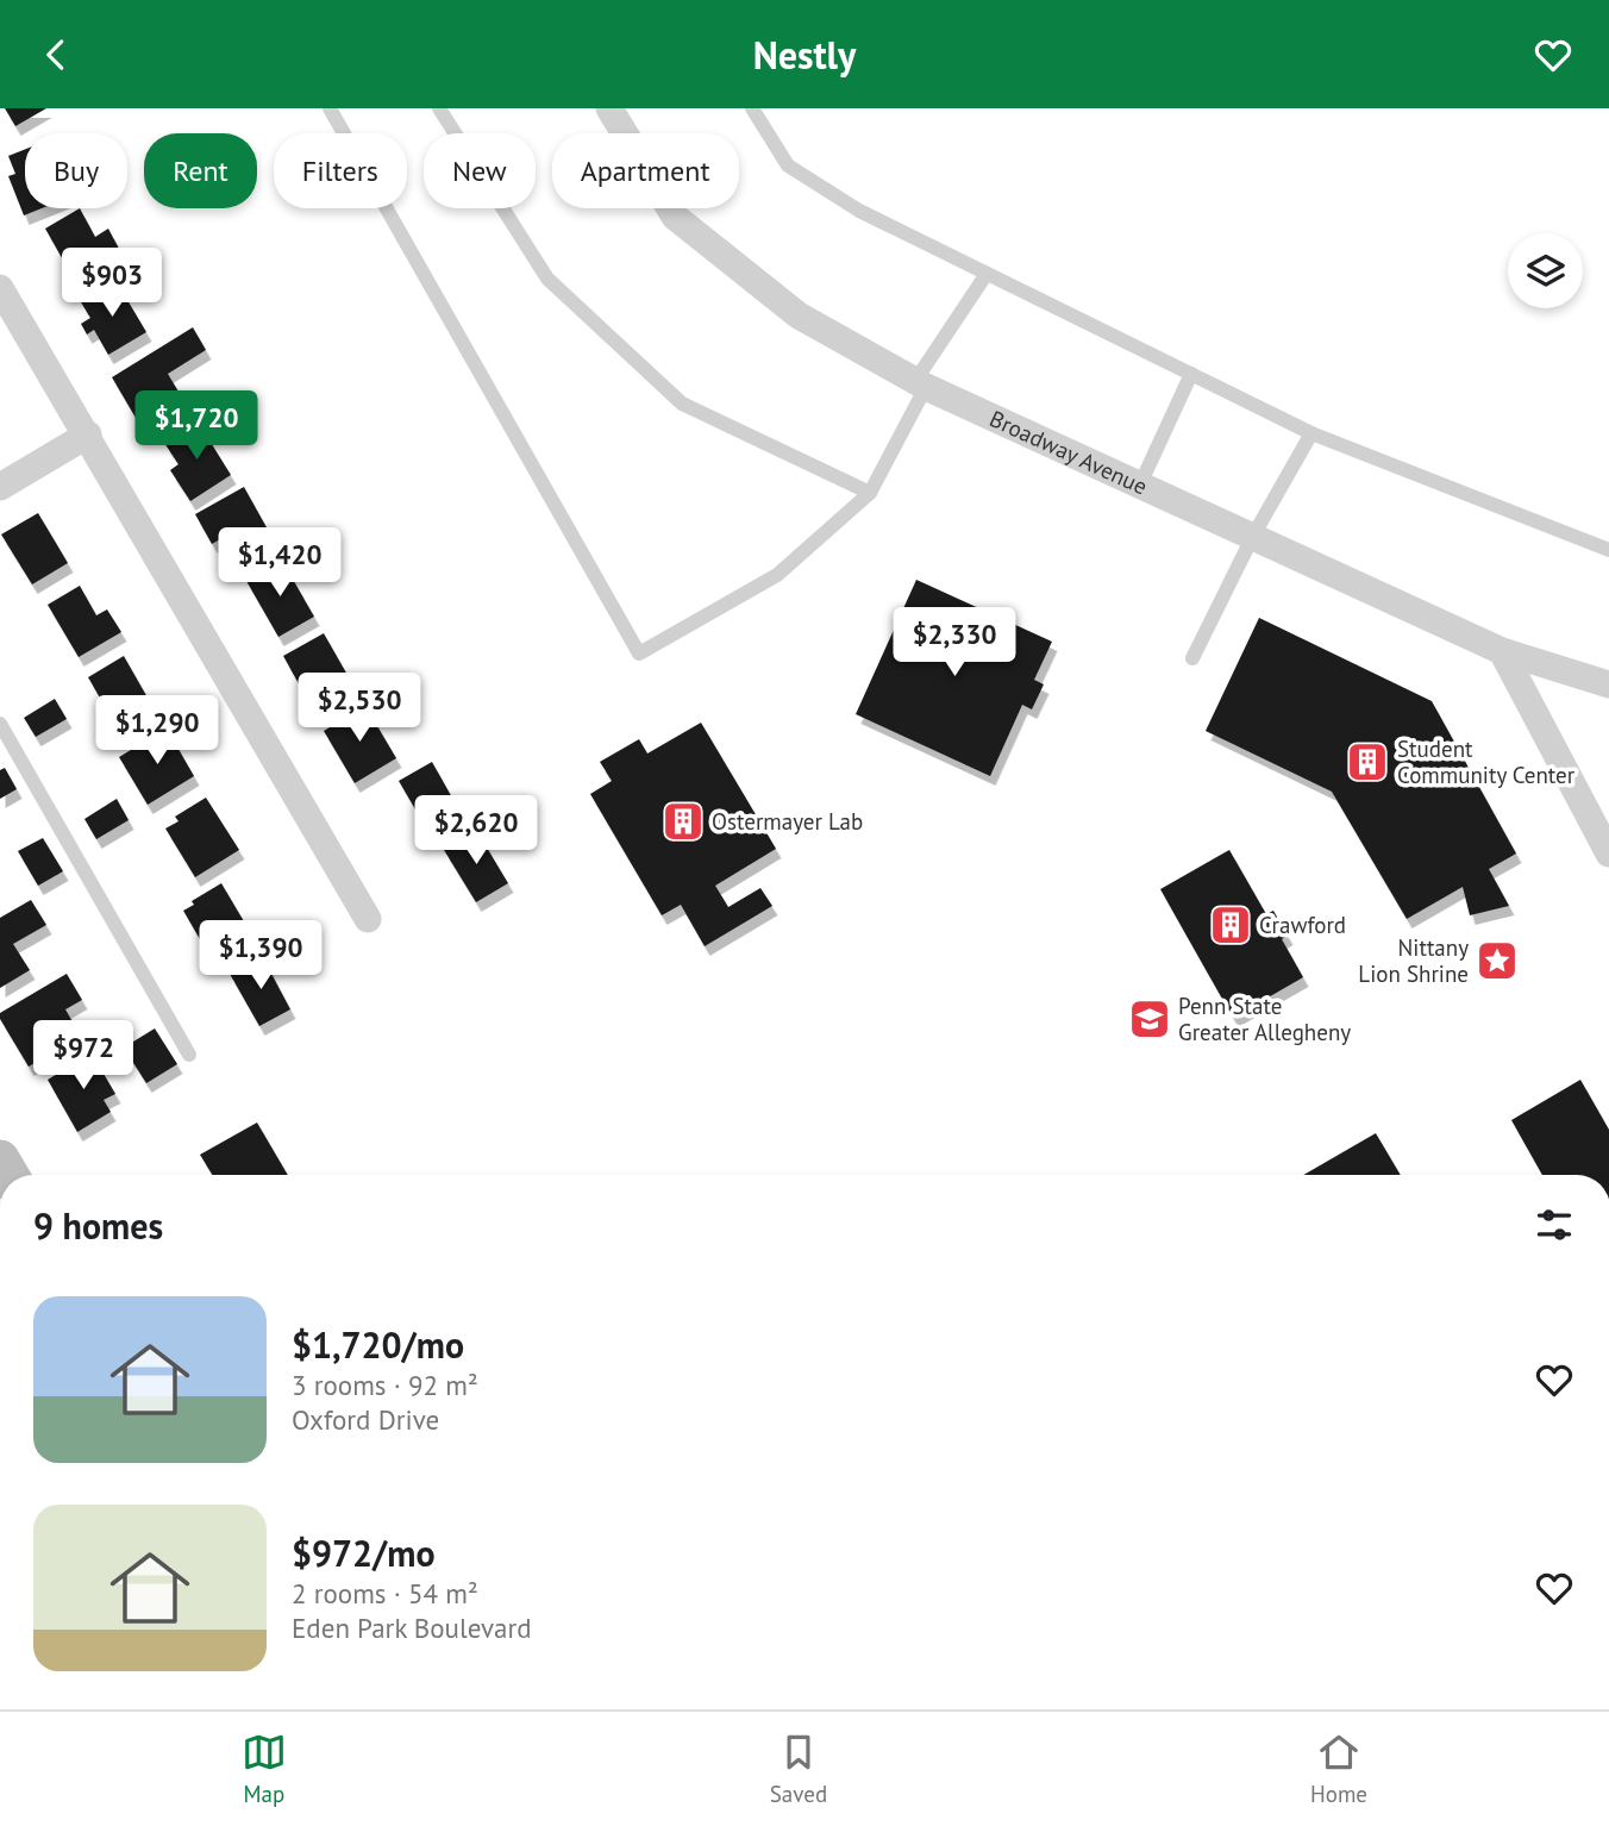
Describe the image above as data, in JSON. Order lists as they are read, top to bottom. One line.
{"streets":{"street":["Broadway Avenue"]},"places":{"building":["Student Community Center","Ostermayer Lab","Crawford"],"place":["Nittany Lion Shrine"],"school or university":["Penn State Greater Allegheny"]},"page":{"header":"Nestly","chip":["Buy","Rent","Filters","New","Apartment"],"price":["$903","$1,720","$1,420","$2,330","$2,530","$1,290","$2,620","$1,390","$972"],"heading":"9 homes","list":[{"name":"$1,720/mo","note":"3 rooms · 92 m² · Oxford Drive"},{"name":"$972/mo","note":"2 rooms · 54 m² · Eden Park Boulevard"}],"tabs":["Map","Saved","Home"]}}
